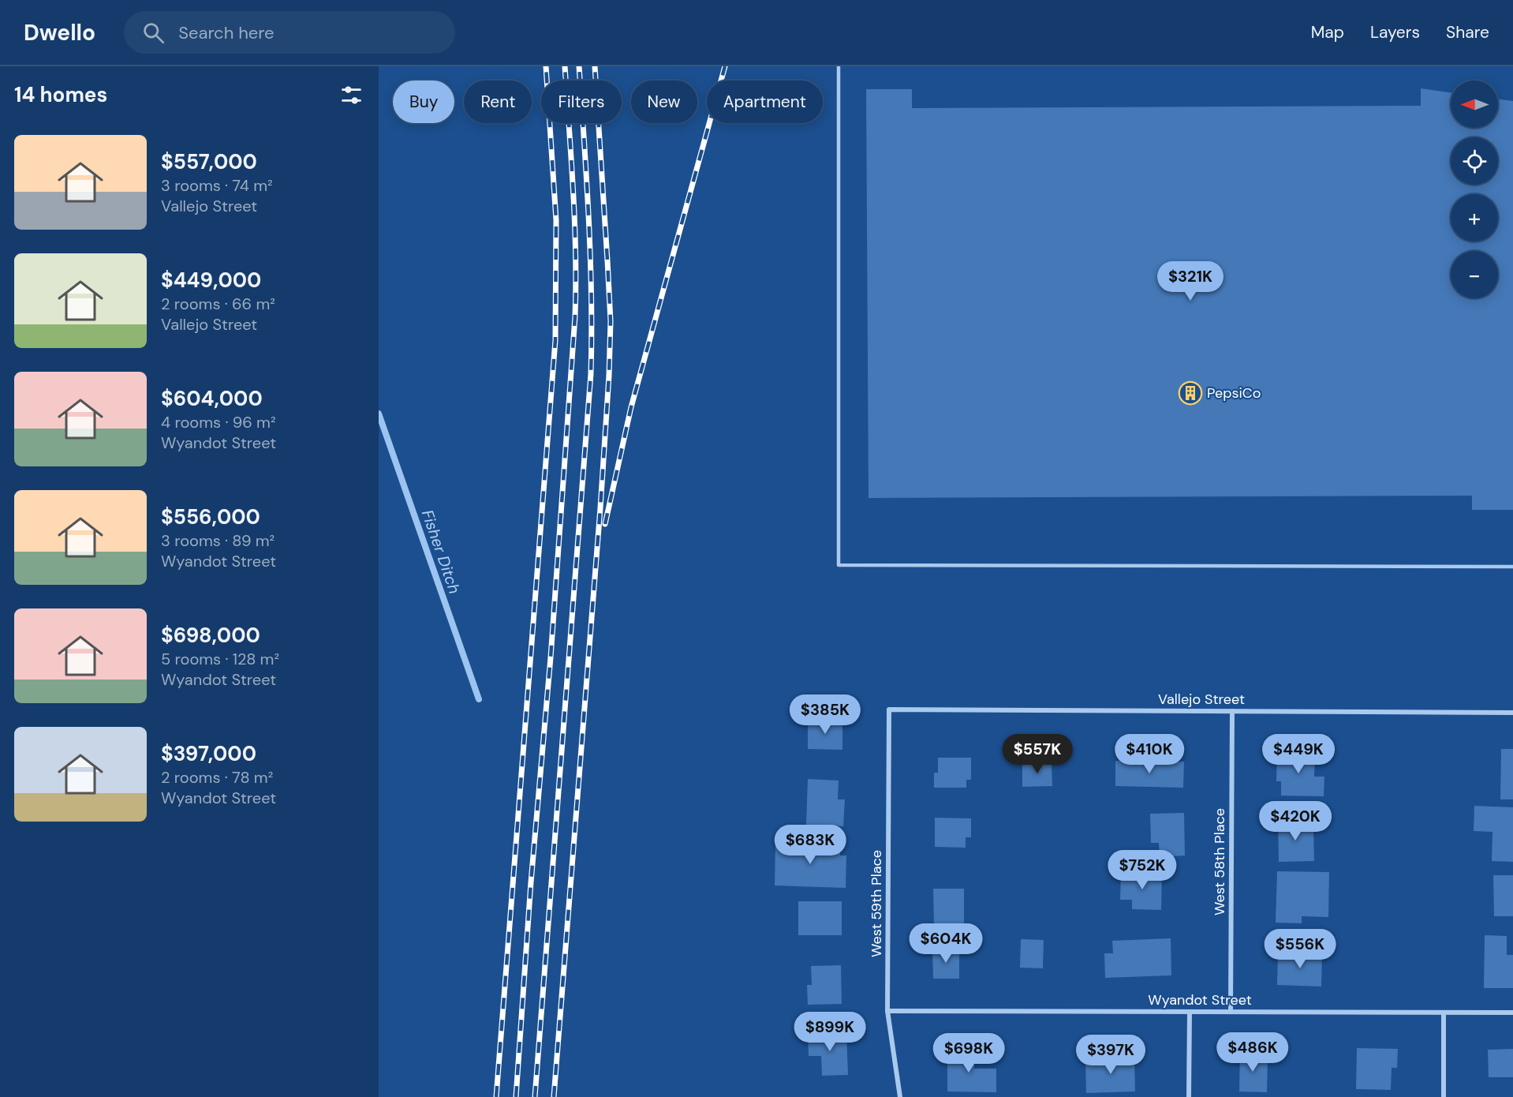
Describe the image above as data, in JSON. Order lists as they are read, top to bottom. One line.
{"streets":{"street":["Vallejo Street","West 58th Place","West 59th Place","Wyandot Street"]},"crossings":[["Vallejo Street","West 58th Place"],["Vallejo Street","West 59th Place"],["West 58th Place","Wyandot Street"],["West 59th Place","Wyandot Street"]],"water":["Fisher Ditch"],"places":{"building":["PepsiCo"]},"north":"left","page":{"header":"Dwello","search":"Search here","nav":["Map","Layers","Share"],"heading":"14 homes","map_buttons":["+","−"],"chip":["Buy","Rent","Filters","New","Apartment"],"list":[{"name":"$557,000","note":"3 rooms · 74 m² · Vallejo Street"},{"name":"$449,000","note":"2 rooms · 66 m² · Vallejo Street"},{"name":"$604,000","note":"4 rooms · 96 m² · Wyandot Street"},{"name":"$556,000","note":"3 rooms · 89 m² · Wyandot Street"},{"name":"$698,000","note":"5 rooms · 128 m² · Wyandot Street"},{"name":"$397,000","note":"2 rooms · 78 m² · Wyandot Street"}],"price":["$321K","$385K","$557K","$410K","$449K","$420K","$683K","$752K","$604K","$556K","$899K","$486K","$698K","$397K"]}}
